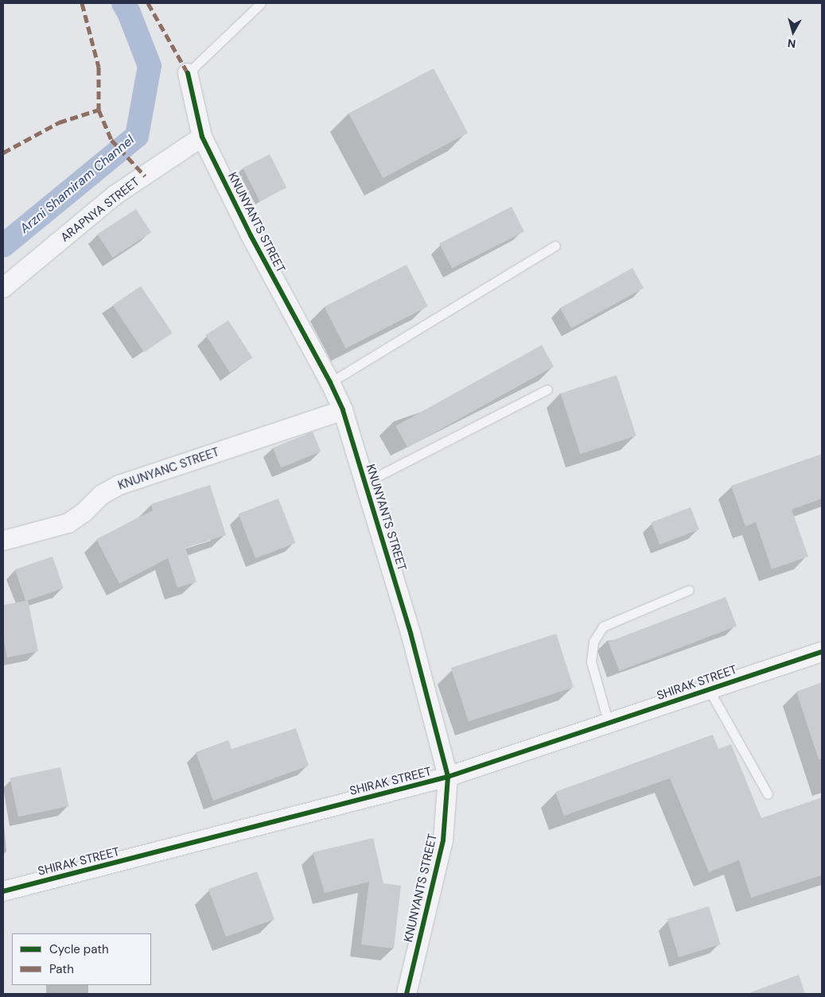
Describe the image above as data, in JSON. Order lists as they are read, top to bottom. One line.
{"streets":{"street":["ARAPNYA STREET","KNUNYANTS STREET","KNUNYANC STREET","SHIRAK STREET"]},"crossings":[["ARAPNYA STREET","KNUNYANTS STREET"],["KNUNYANTS STREET","KNUNYANC STREET"],["KNUNYANTS STREET","SHIRAK STREET"]],"water":["Arzni Shamiram Channel"],"legend":["Cycle path","Path"],"north":"bottom"}
